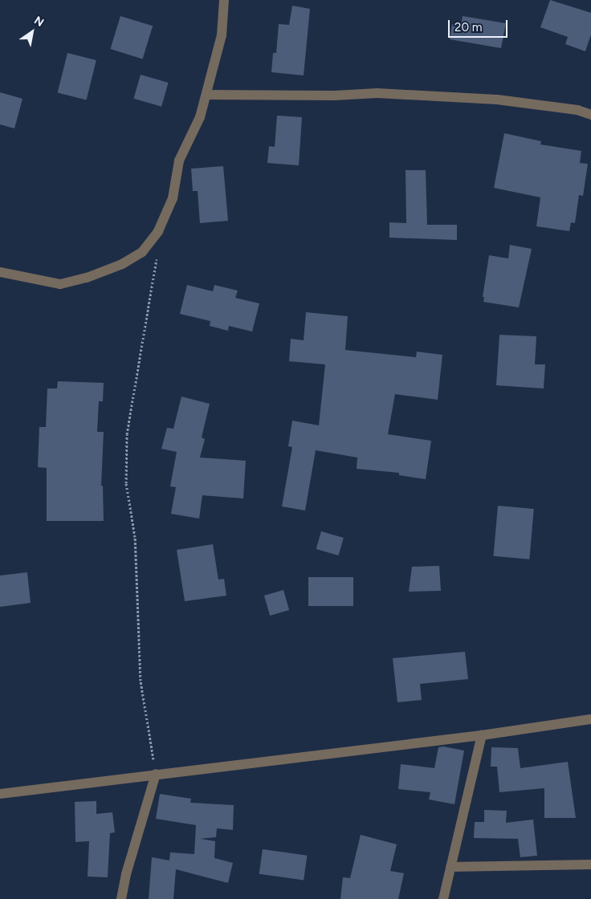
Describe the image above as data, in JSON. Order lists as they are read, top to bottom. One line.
{"scale_bar":"20 m","north":"top right"}
